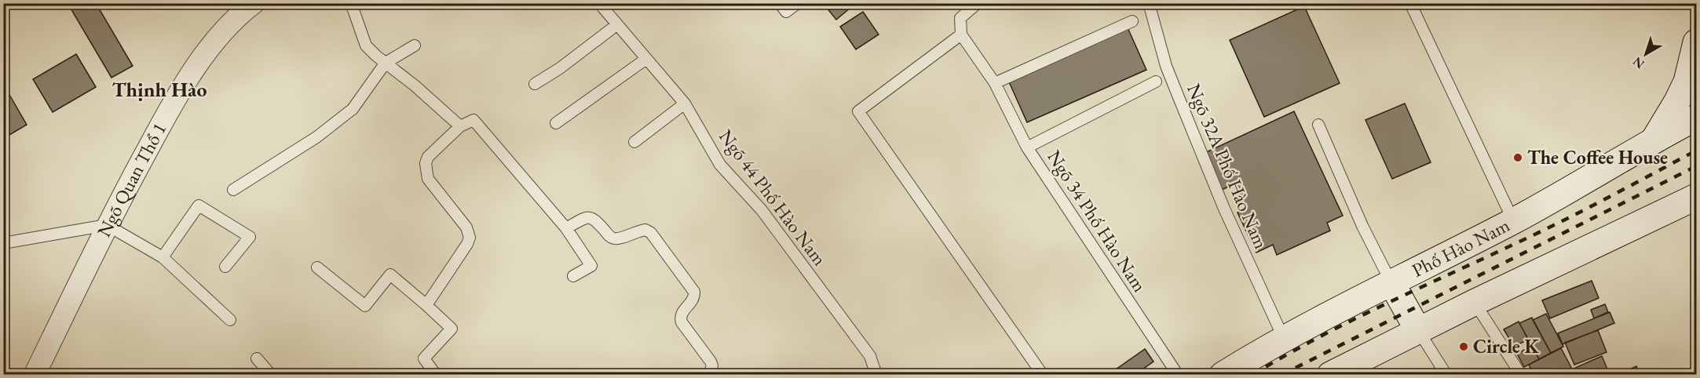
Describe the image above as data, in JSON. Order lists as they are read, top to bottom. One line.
{"streets":{"main road":["Phố Hào Nam"],"street":["Ngõ Quan Thổ 1"],"lane":["Ngõ 32A Phố Hào Nam","Ngõ 44 Phố Hào Nam","Ngõ 34 Phố Hào Nam"]},"crossings":[["Ngõ 32A Phố Hào Nam","Phố Hào Nam"]],"districts":["Thịnh Hào"],"places":["The Coffee House","Circle K"],"north":"bottom left"}
